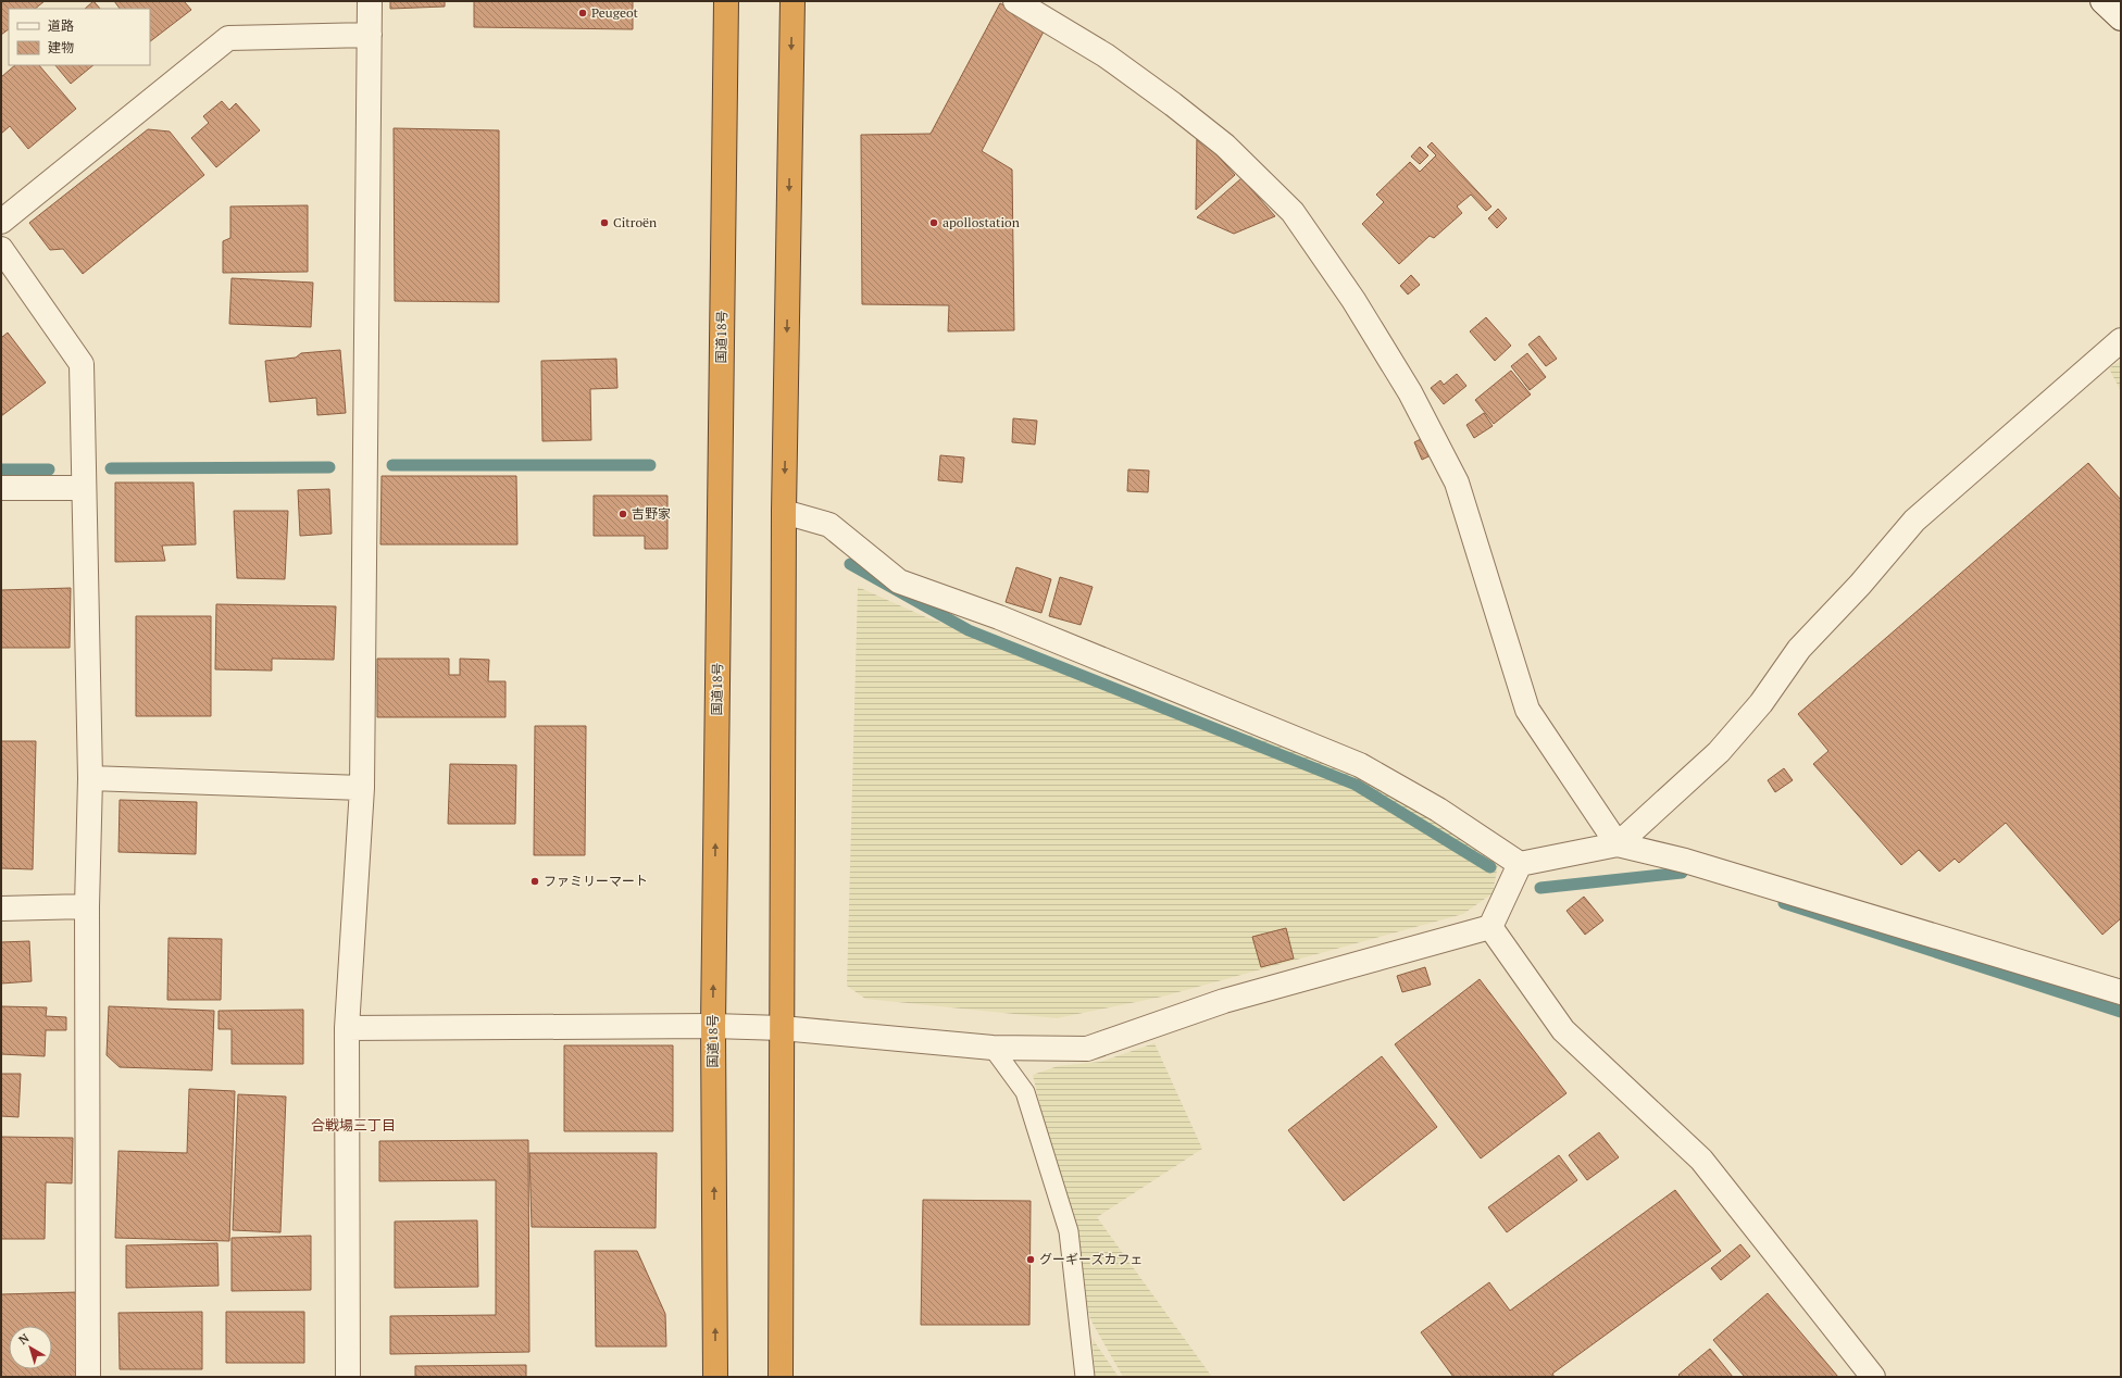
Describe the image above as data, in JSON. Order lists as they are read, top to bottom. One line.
{"streets":{"highway":["国道18号"]},"districts":["合戦場三丁目"],"places":["Peugeot","Citroën","apollostation","吉野家","ファミリーマート","グーギーズカフェ"],"legend":["道路","建物"],"north":"top left"}
